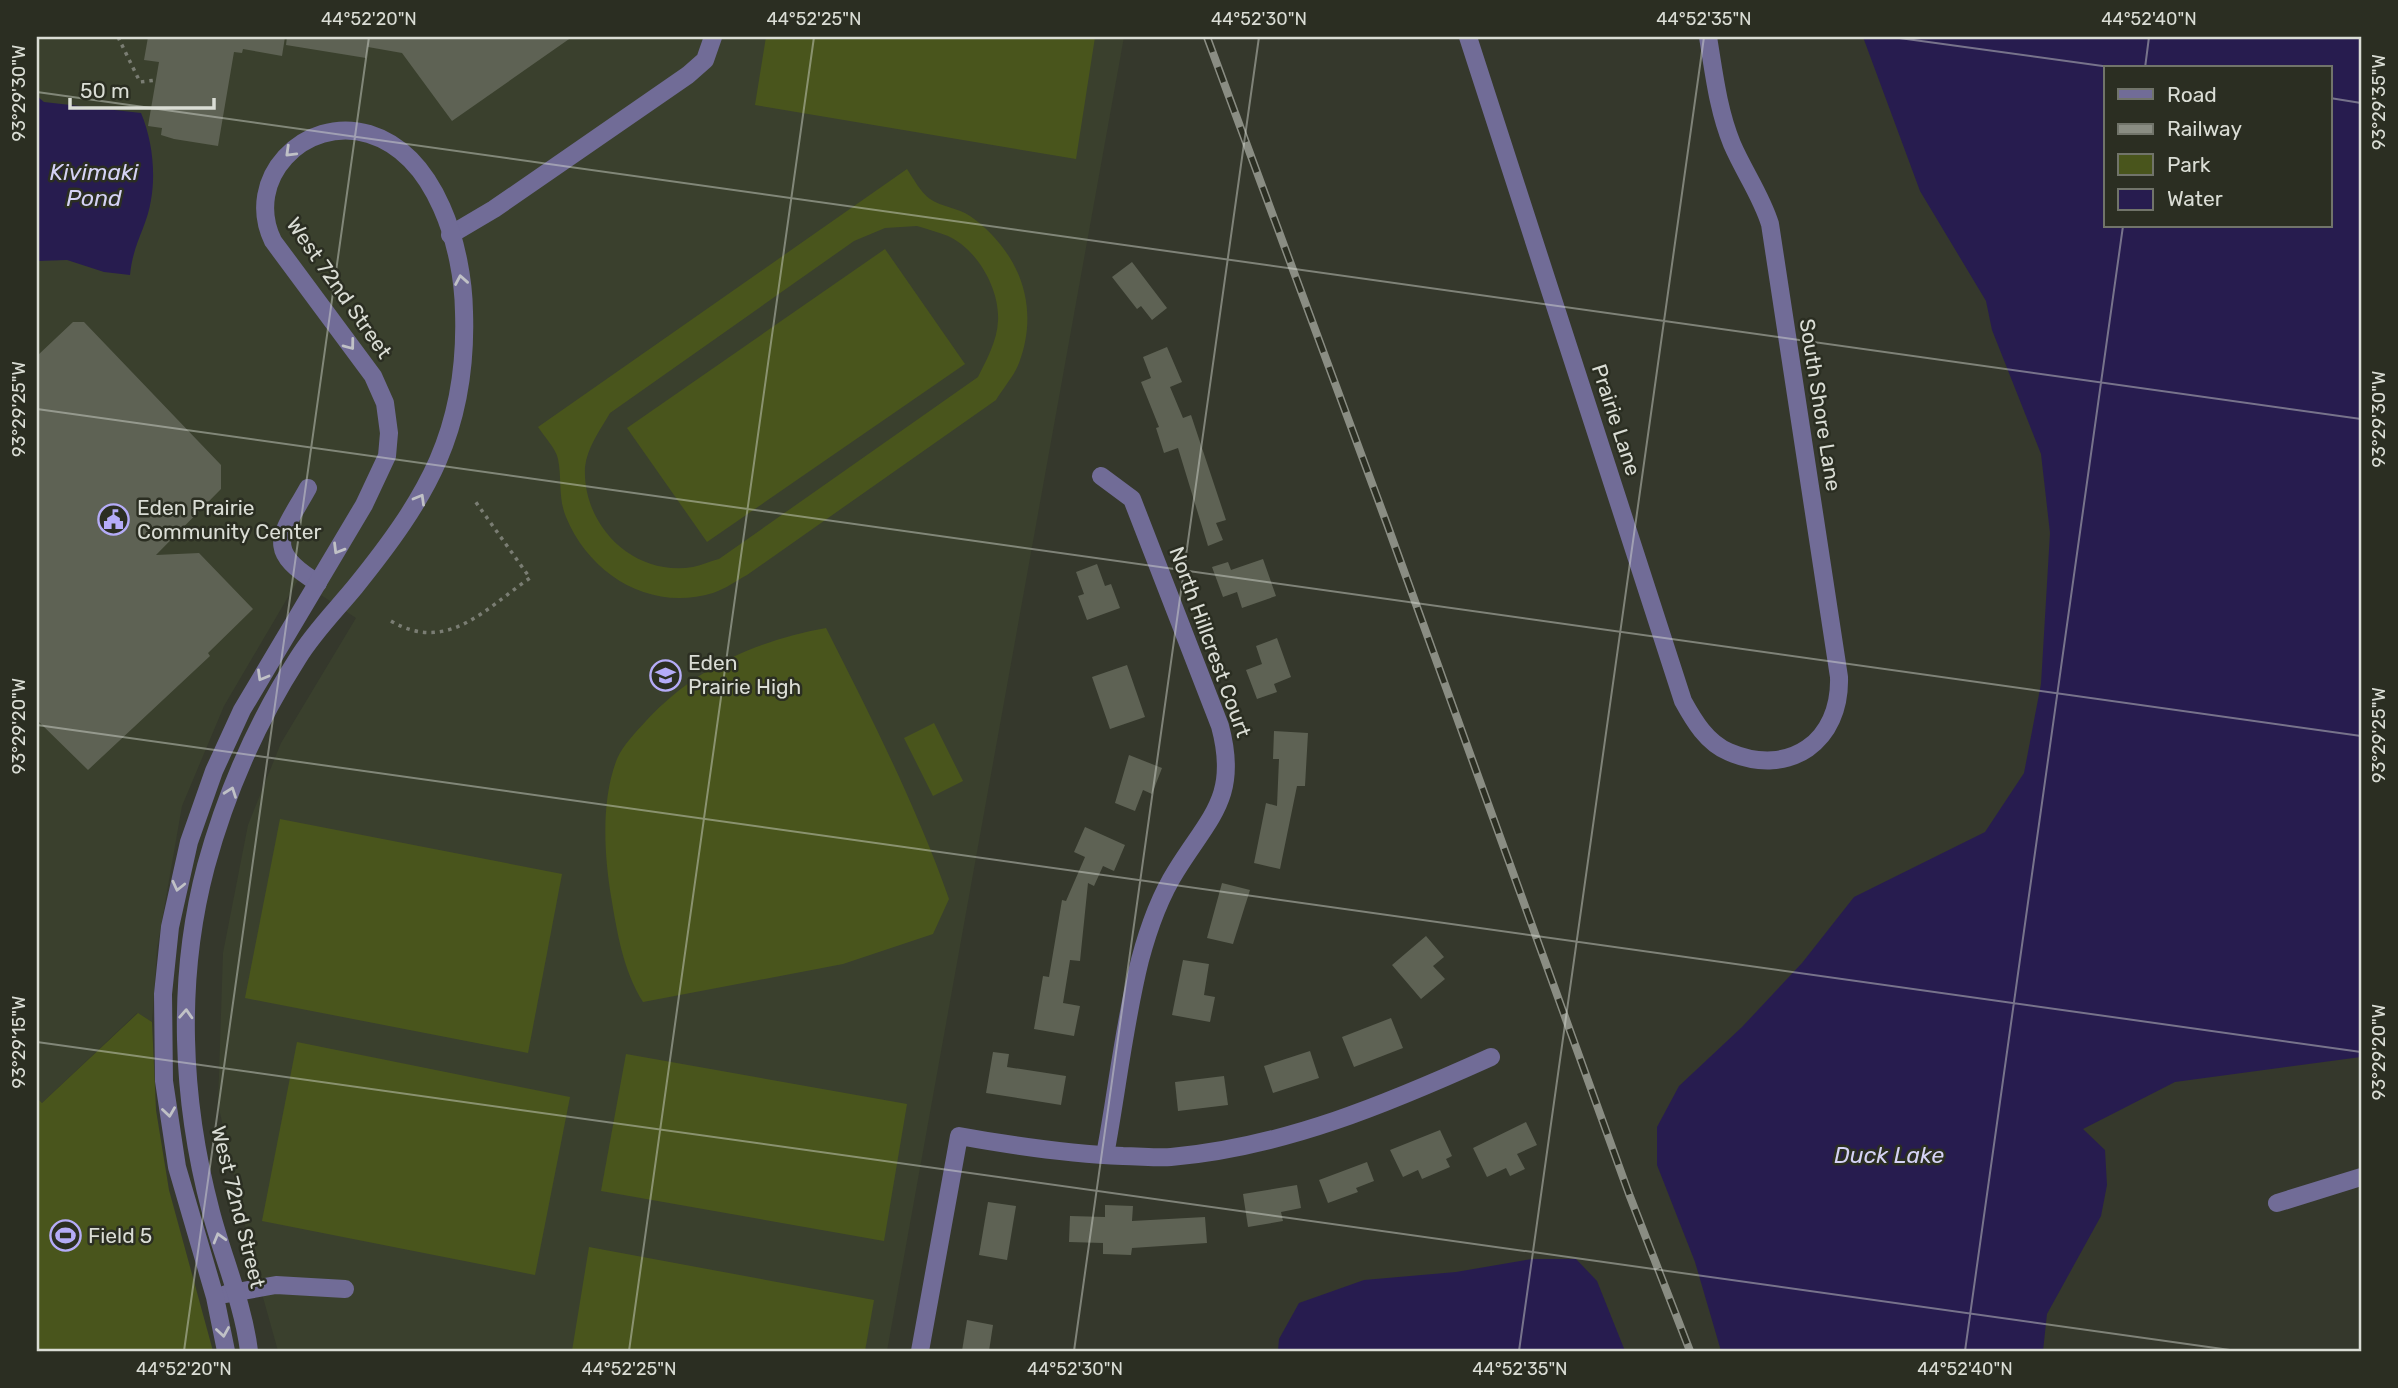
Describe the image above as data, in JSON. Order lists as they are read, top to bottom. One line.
{"streets":{"street":["West 72nd Street","South Shore Lane","Prairie Lane","North Hillcrest Court"]},"crossings":[["South Shore Lane","Prairie Lane"]],"water":["Kivimaki Pond","Duck Lake"],"places":{"public building":["Eden Prairie Community Center"],"school or university":["Eden Prairie High"],"sports":["Field 5"]},"legend":["Road","Railway","Park","Water"],"scale_bar":"50 m","coordinates":["44°52'20\"N","44°52'25\"N","44°52'30\"N","44°52'35\"N","44°52'40\"N","93°29'30\"W","93°29'35\"W","93°29'25\"W","93°29'20\"W","93°29'15\"W"]}
